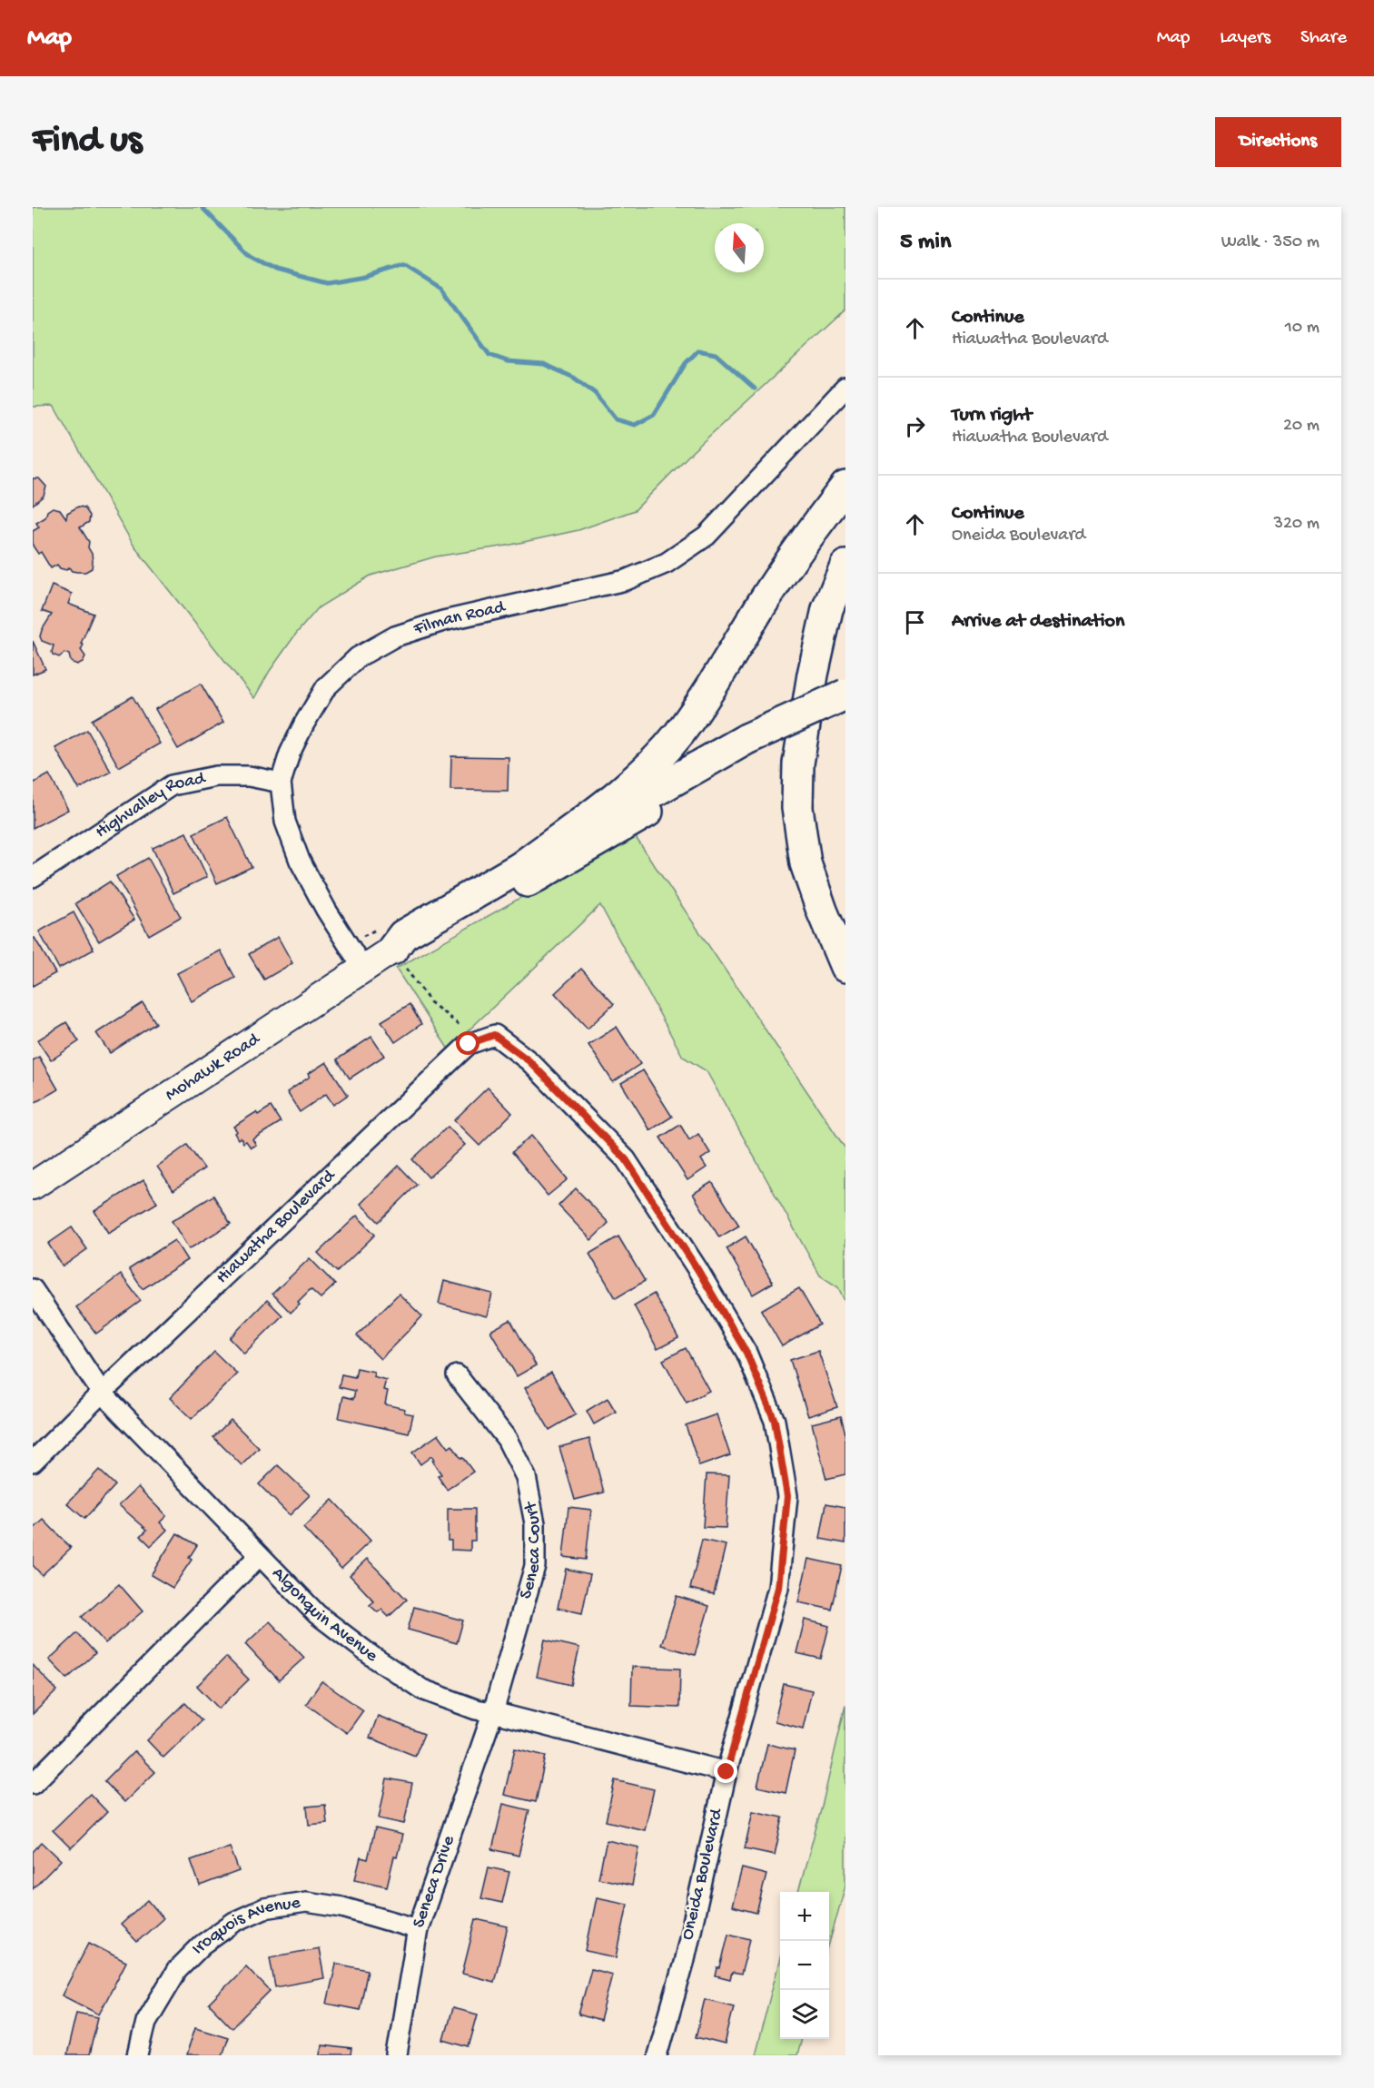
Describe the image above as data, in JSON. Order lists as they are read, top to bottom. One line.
{"streets":{"main road":["Mohawk Road"],"street":["Filman Road","Highvalley Road","Hiawatha Boulevard","Seneca Court","Algonquin Avenue","Oneida Boulevard","Seneca Drive","Iroquois Avenue"]},"crossings":[["Filman Road","Highvalley Road"],["Filman Road","Mohawk Road"],["Hiawatha Boulevard","Algonquin Avenue"],["Hiawatha Boulevard","Oneida Boulevard"],["Seneca Court","Algonquin Avenue"],["Seneca Court","Seneca Drive"],["Algonquin Avenue","Oneida Boulevard"],["Algonquin Avenue","Seneca Drive"],["Seneca Drive","Iroquois Avenue"]],"north":"top","page":{"header":"Map","nav":["Map","Layers","Share"],"buttons":"Directions","title":"Find us","heading":["5 min","Walk · 350 m"],"list":[["Continue","Hiawatha Boulevard","10 m"],["Turn right","Hiawatha Boulevard","20 m"],["Continue","Oneida Boulevard","320 m"],"Arrive at destination"],"map_buttons":["+","−"]}}
